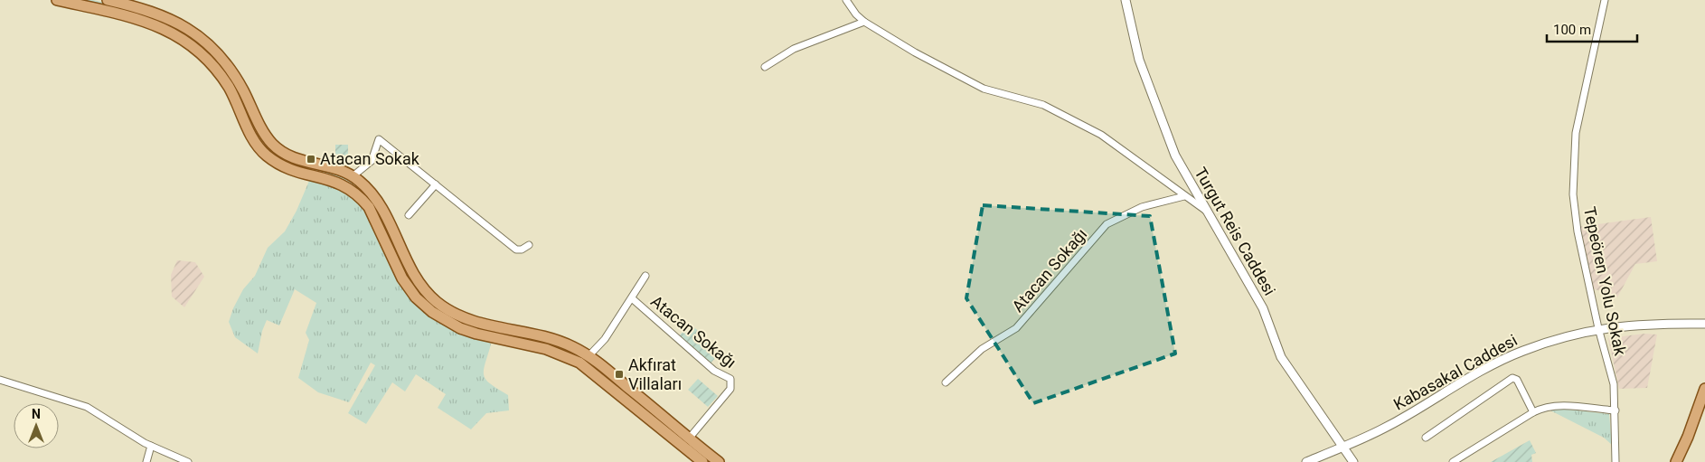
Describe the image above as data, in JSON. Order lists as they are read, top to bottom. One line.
{"streets":{"street":["Turgut Reis Caddesi","Atacan Sokağı","Tepeören Yolu Sokak","Kabasakal Caddesi"]},"crossings":[["Turgut Reis Caddesi","Kabasakal Caddesi"],["Tepeören Yolu Sokak","Kabasakal Caddesi"]],"places":{"transit":["Atacan Sokak","Akfırat Villaları"]},"scale_bar":"100 m","north":"top"}
